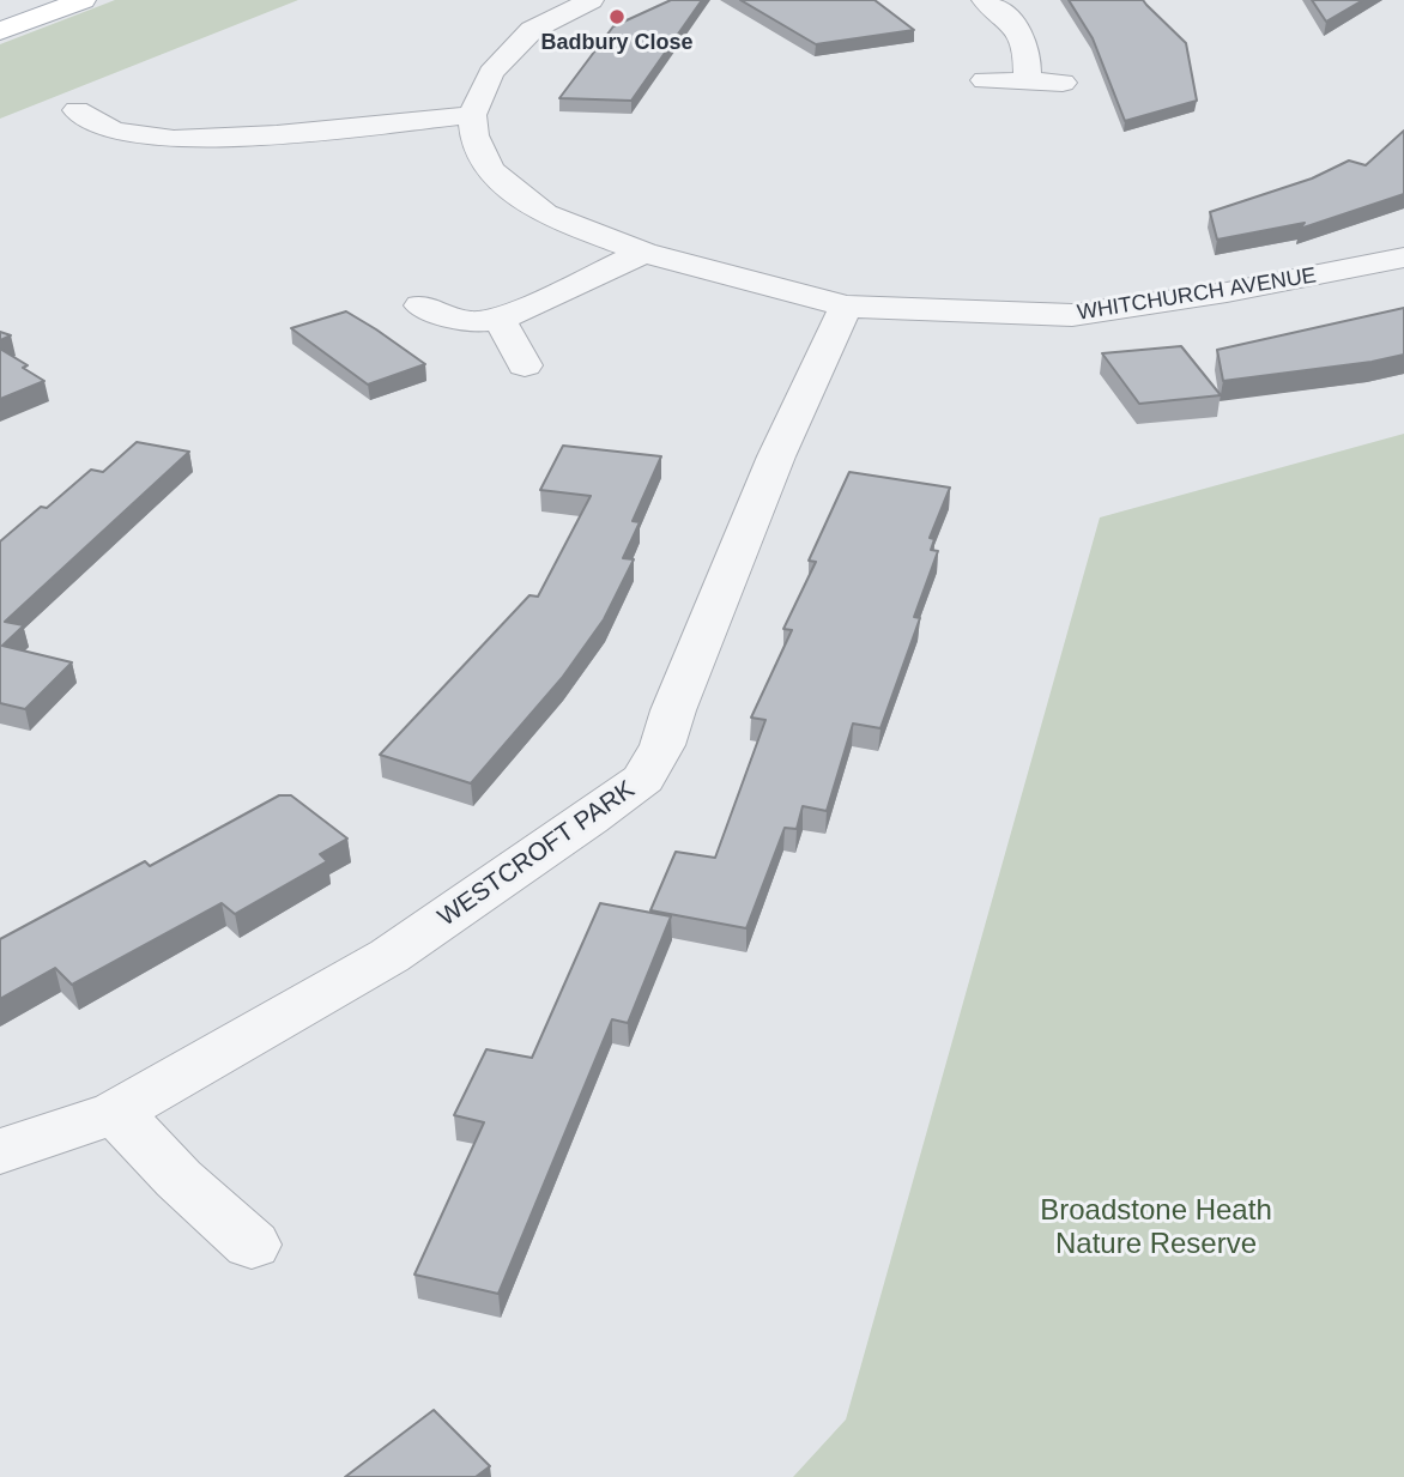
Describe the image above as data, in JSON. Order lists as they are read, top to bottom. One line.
{"streets":{"street":["WHITCHURCH AVENUE","WESTCROFT PARK"]},"crossings":[["WHITCHURCH AVENUE","WESTCROFT PARK"]],"parks":["Broadstone Heath Nature Reserve"],"places":["Badbury Close"]}
